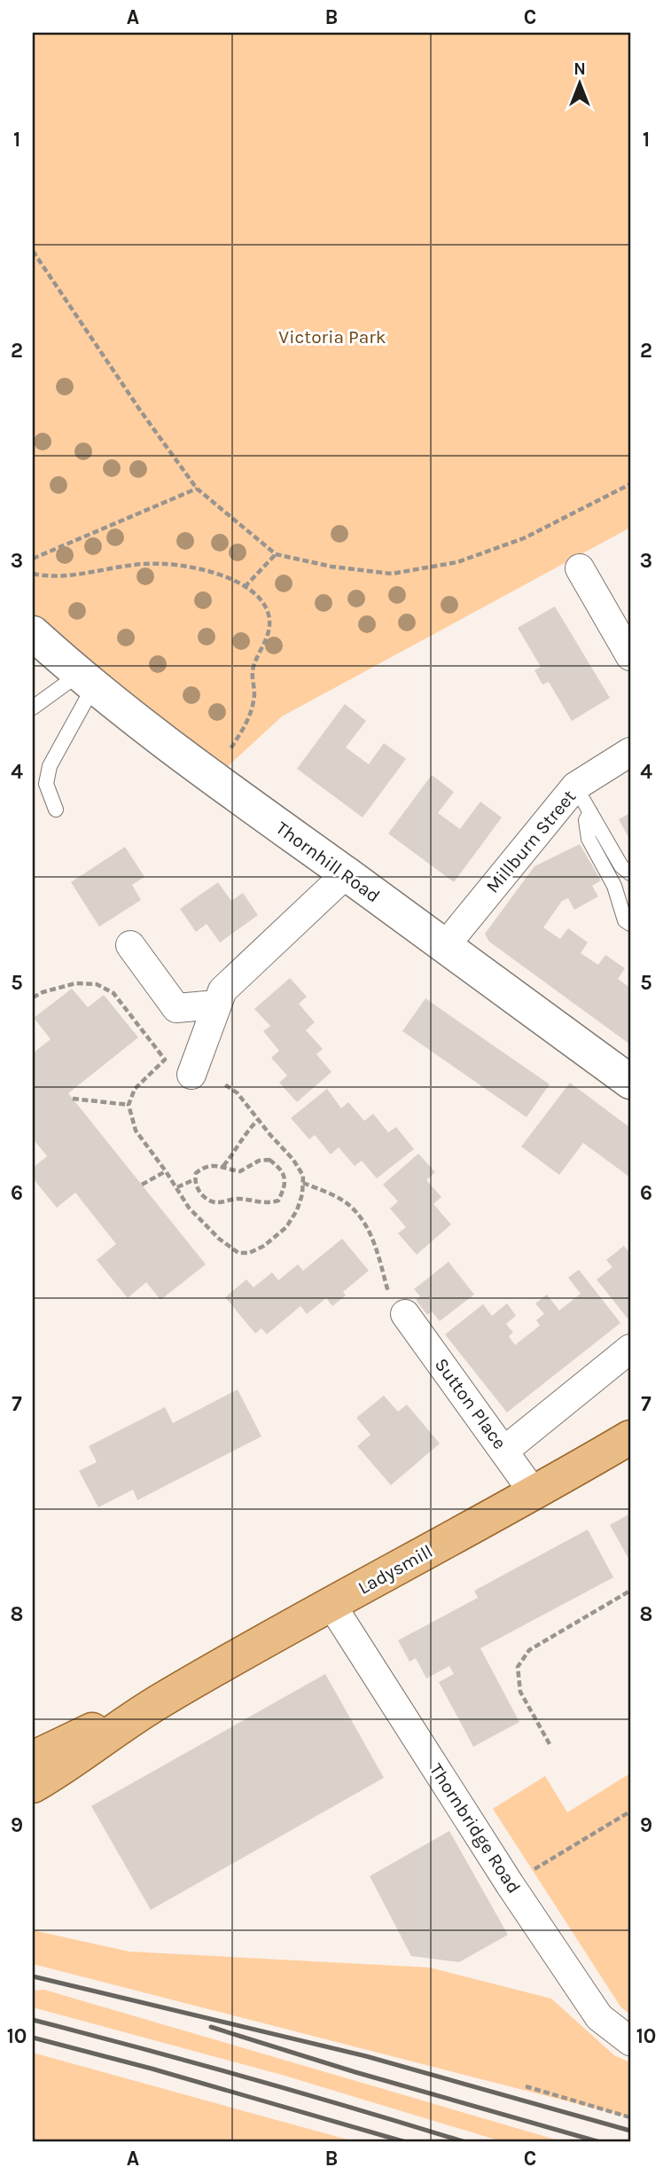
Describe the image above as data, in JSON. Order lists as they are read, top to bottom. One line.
{"streets":{"main road":["Ladysmill"],"street":["Millburn Street","Thornhill Road","Sutton Place","Thornbridge Road"]},"crossings":[["Millburn Street","Thornhill Road"],["Sutton Place","Ladysmill"],["Ladysmill","Thornbridge Road"]],"parks":["Victoria Park"],"north":"top","grid":{"columns":["A","B","C"],"rows":["1","2","3","4","5","6","7","8","9","10"]}}
